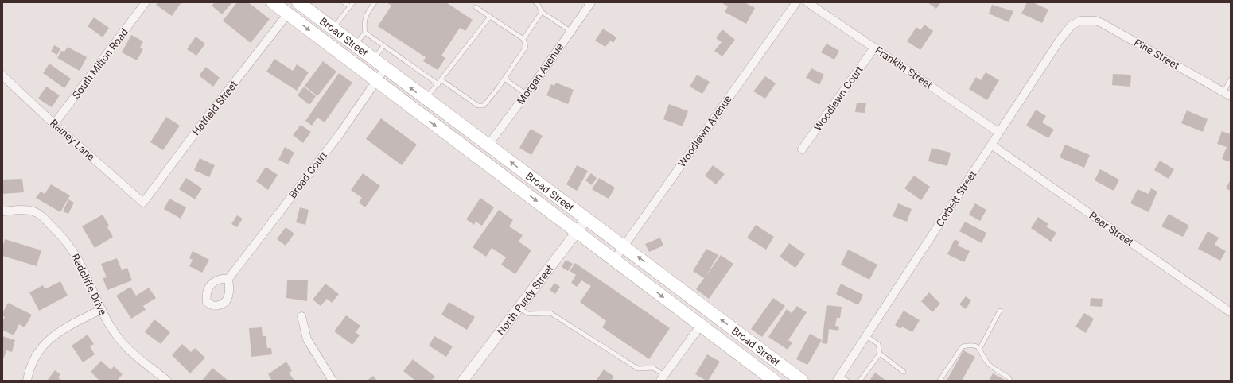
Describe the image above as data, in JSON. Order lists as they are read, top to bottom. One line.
{"streets":{"main road":["Broad Street"],"street":["Pine Street","South Milton Road","Franklin Street","Morgan Avenue","Woodlawn Court","Hatfield Street","Woodlawn Avenue","Rainey Lane","Broad Court","Corbett Street","Pear Street","Radcliffe Drive","North Purdy Street"]},"crossings":[["Broad Street","Morgan Avenue"],["Broad Street","Hatfield Street"],["Broad Street","Woodlawn Avenue"],["Broad Street","Broad Court"],["Broad Street","North Purdy Street"],["Pine Street","Corbett Street"],["South Milton Road","Rainey Lane"],["Franklin Street","Woodlawn Court"],["Franklin Street","Corbett Street"],["Hatfield Street","Rainey Lane"],["Corbett Street","Pear Street"]]}
